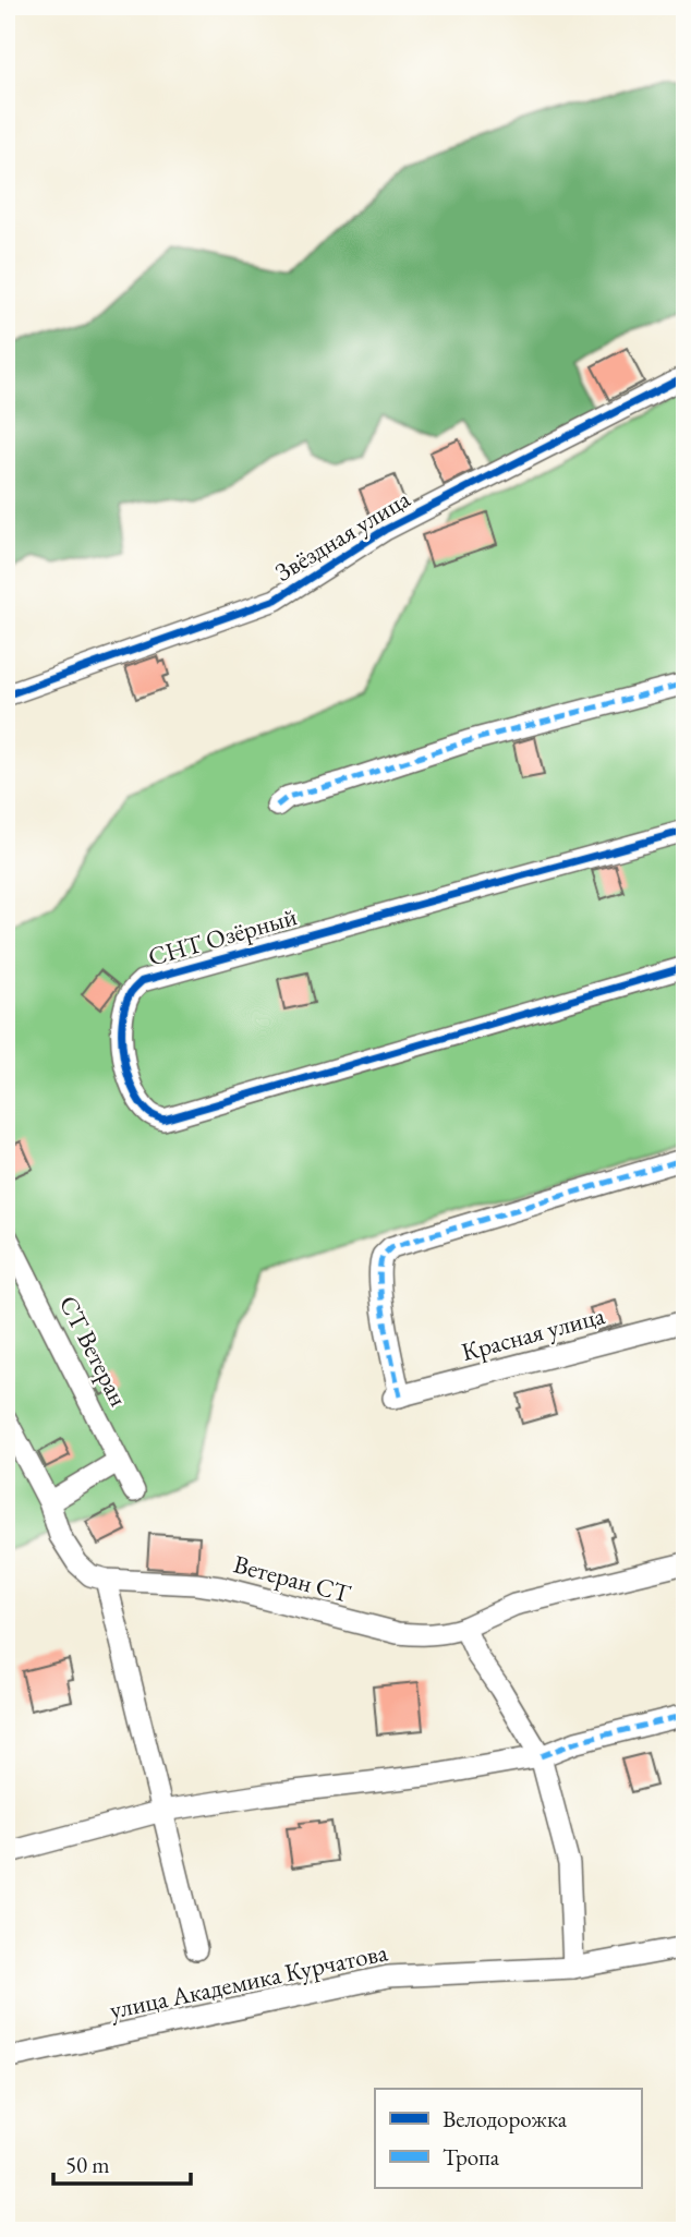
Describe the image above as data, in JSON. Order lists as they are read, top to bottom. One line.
{"streets":{"street":["Звёздная улица","СНТ Озёрный","Красная улица","СТ Ветеран","Ветеран СТ","улица Академика Курчатова"]},"legend":["Велодорожка","Тропа"],"scale_bar":"50 m"}
